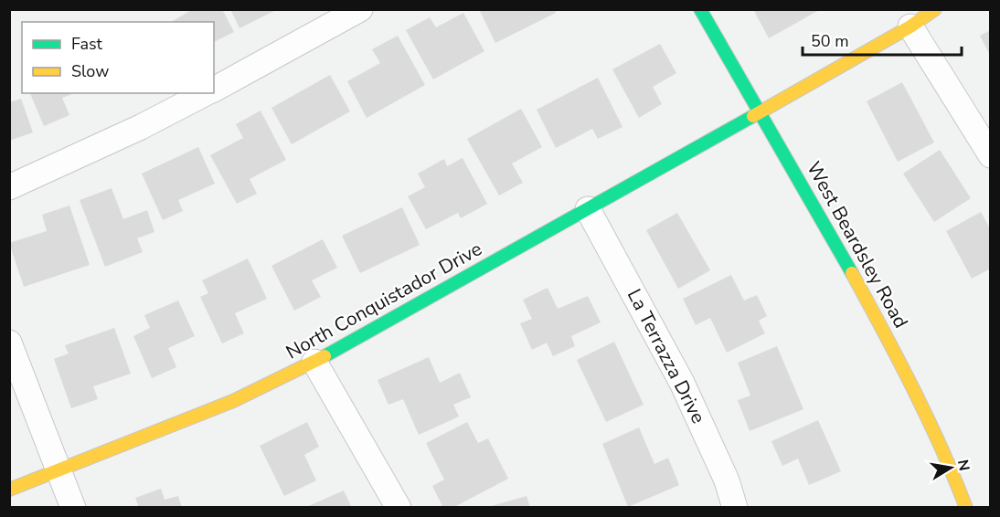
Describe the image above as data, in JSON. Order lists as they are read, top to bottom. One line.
{"streets":{"street":["West Beardsley Road","North Conquistador Drive","La Terrazza Drive"]},"crossings":[["West Beardsley Road","North Conquistador Drive"],["North Conquistador Drive","La Terrazza Drive"]],"legend":["Fast","Slow"],"scale_bar":"50 m","north":"right"}
